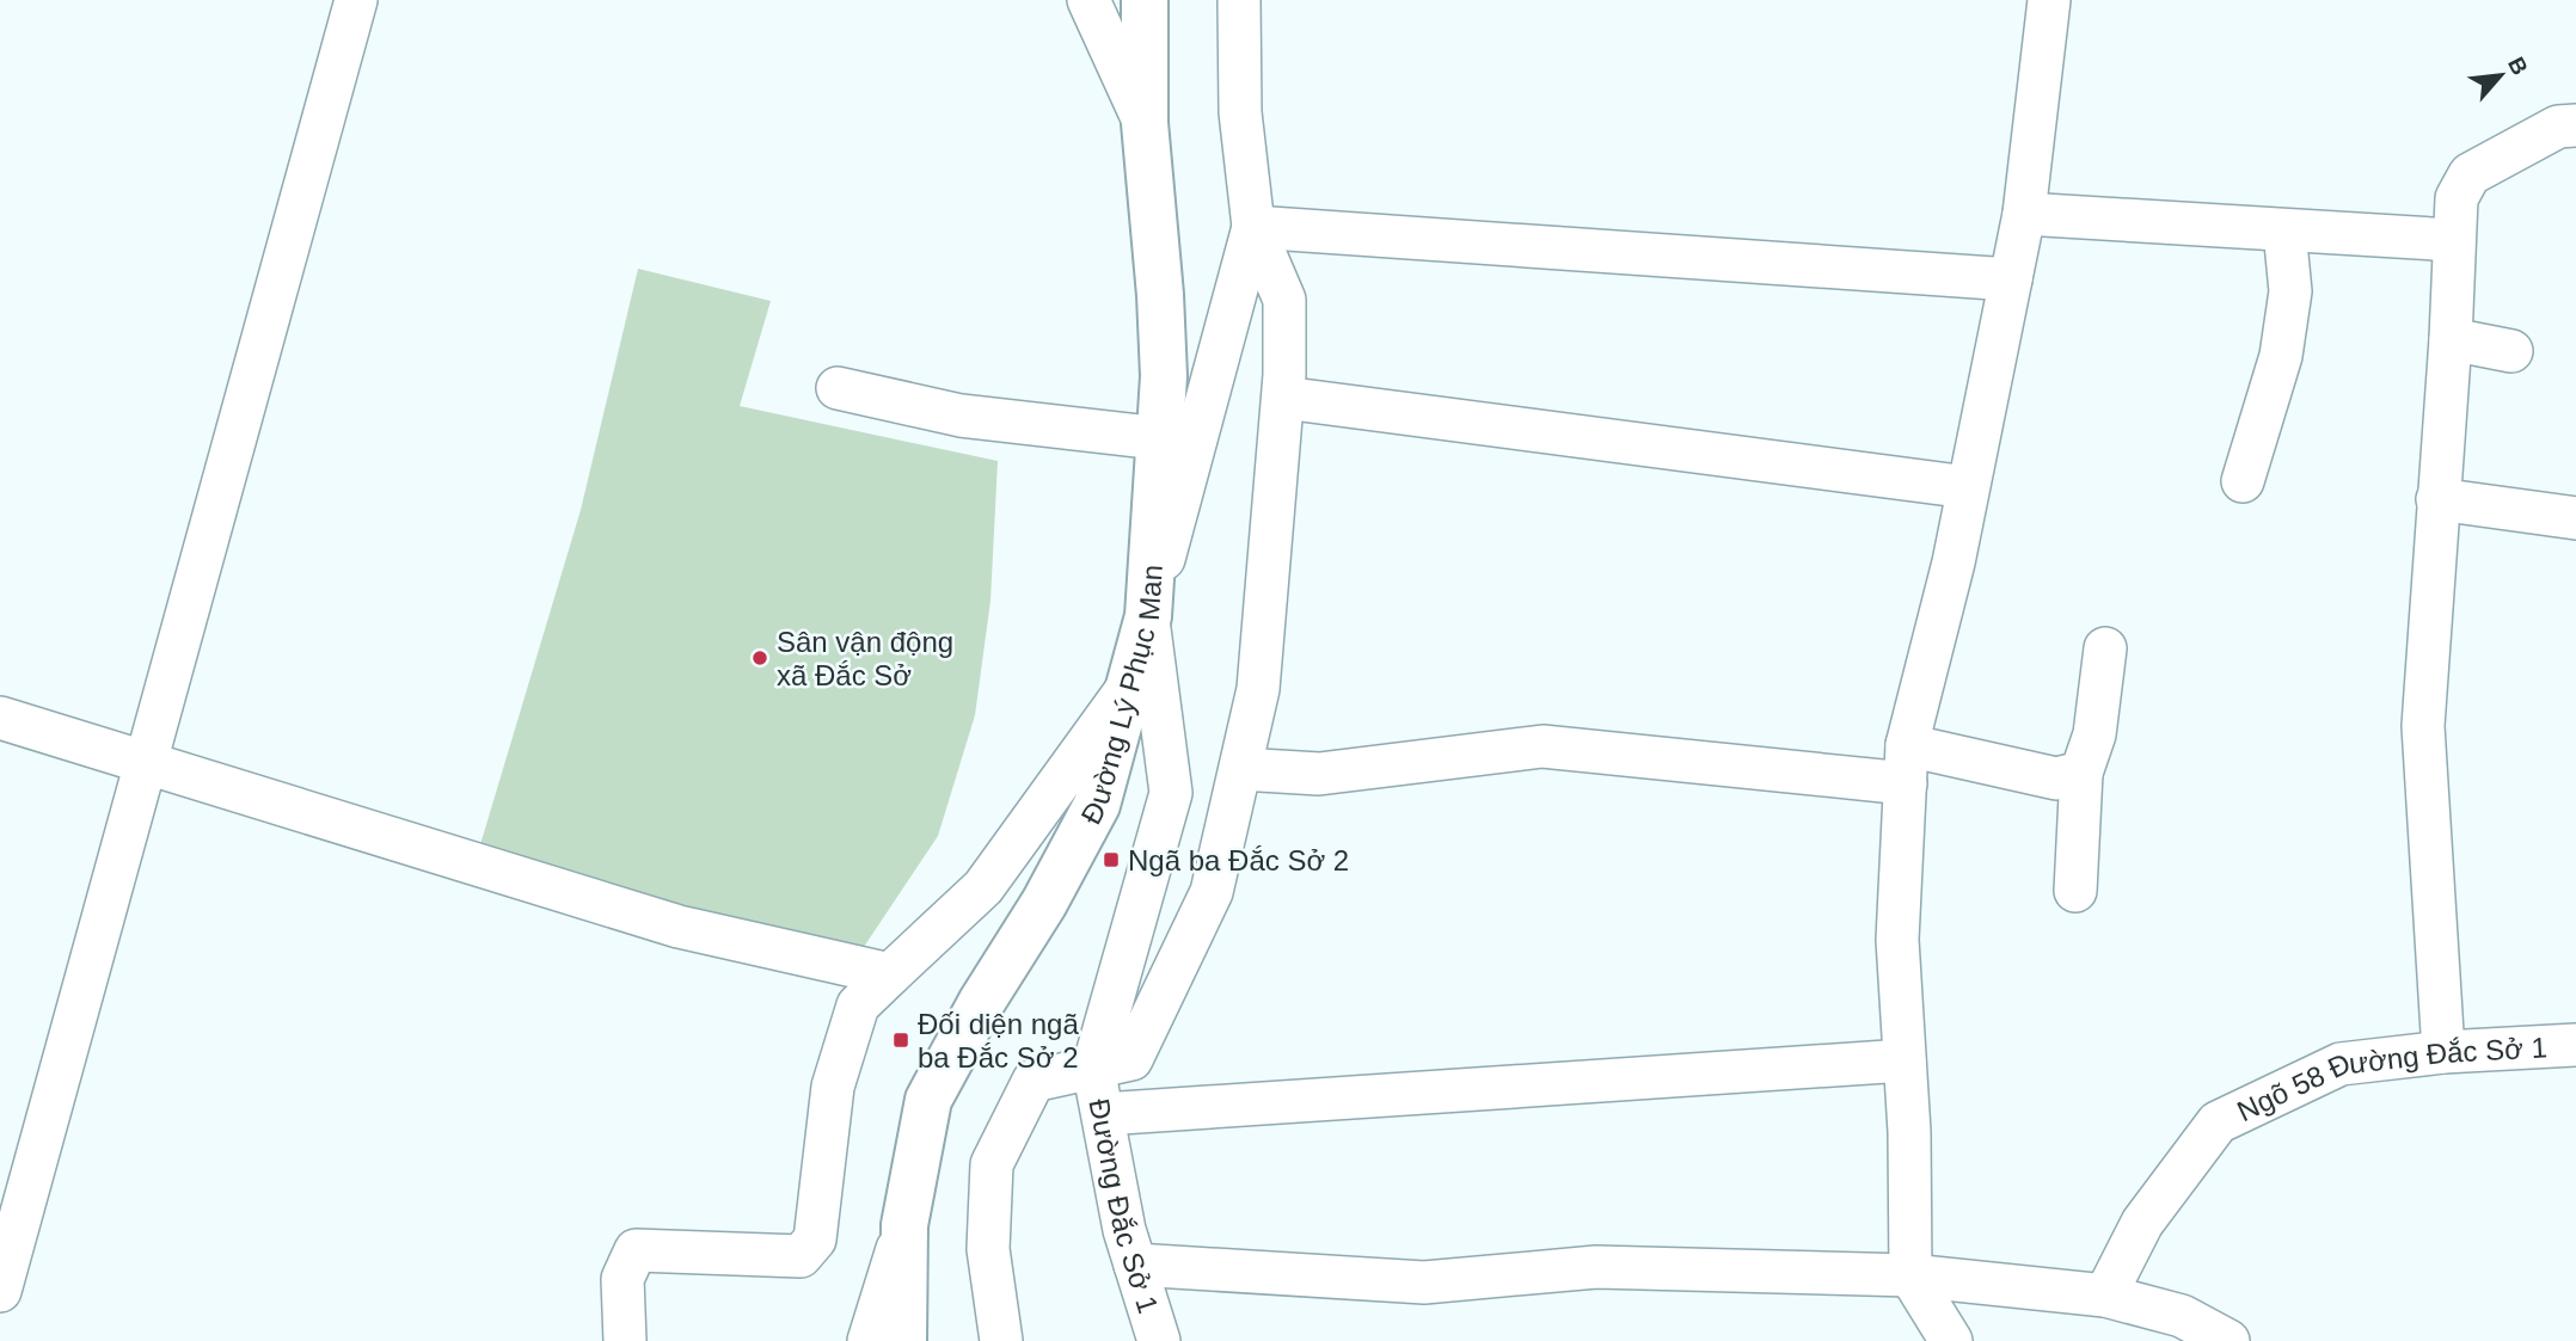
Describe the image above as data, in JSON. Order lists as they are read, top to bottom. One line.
{"streets":{"main road":["Đường Lý Phục Man"],"street":["Ngõ 58 Đường Đắc Sở 1","Đường Đắc Sở 1"]},"places":{"other":["Sân vận động xã Đắc Sở"],"transit":["Ngã ba Đắc Sở 2","Đối diện ngã ba Đắc Sở 2"]},"north":"top right"}
